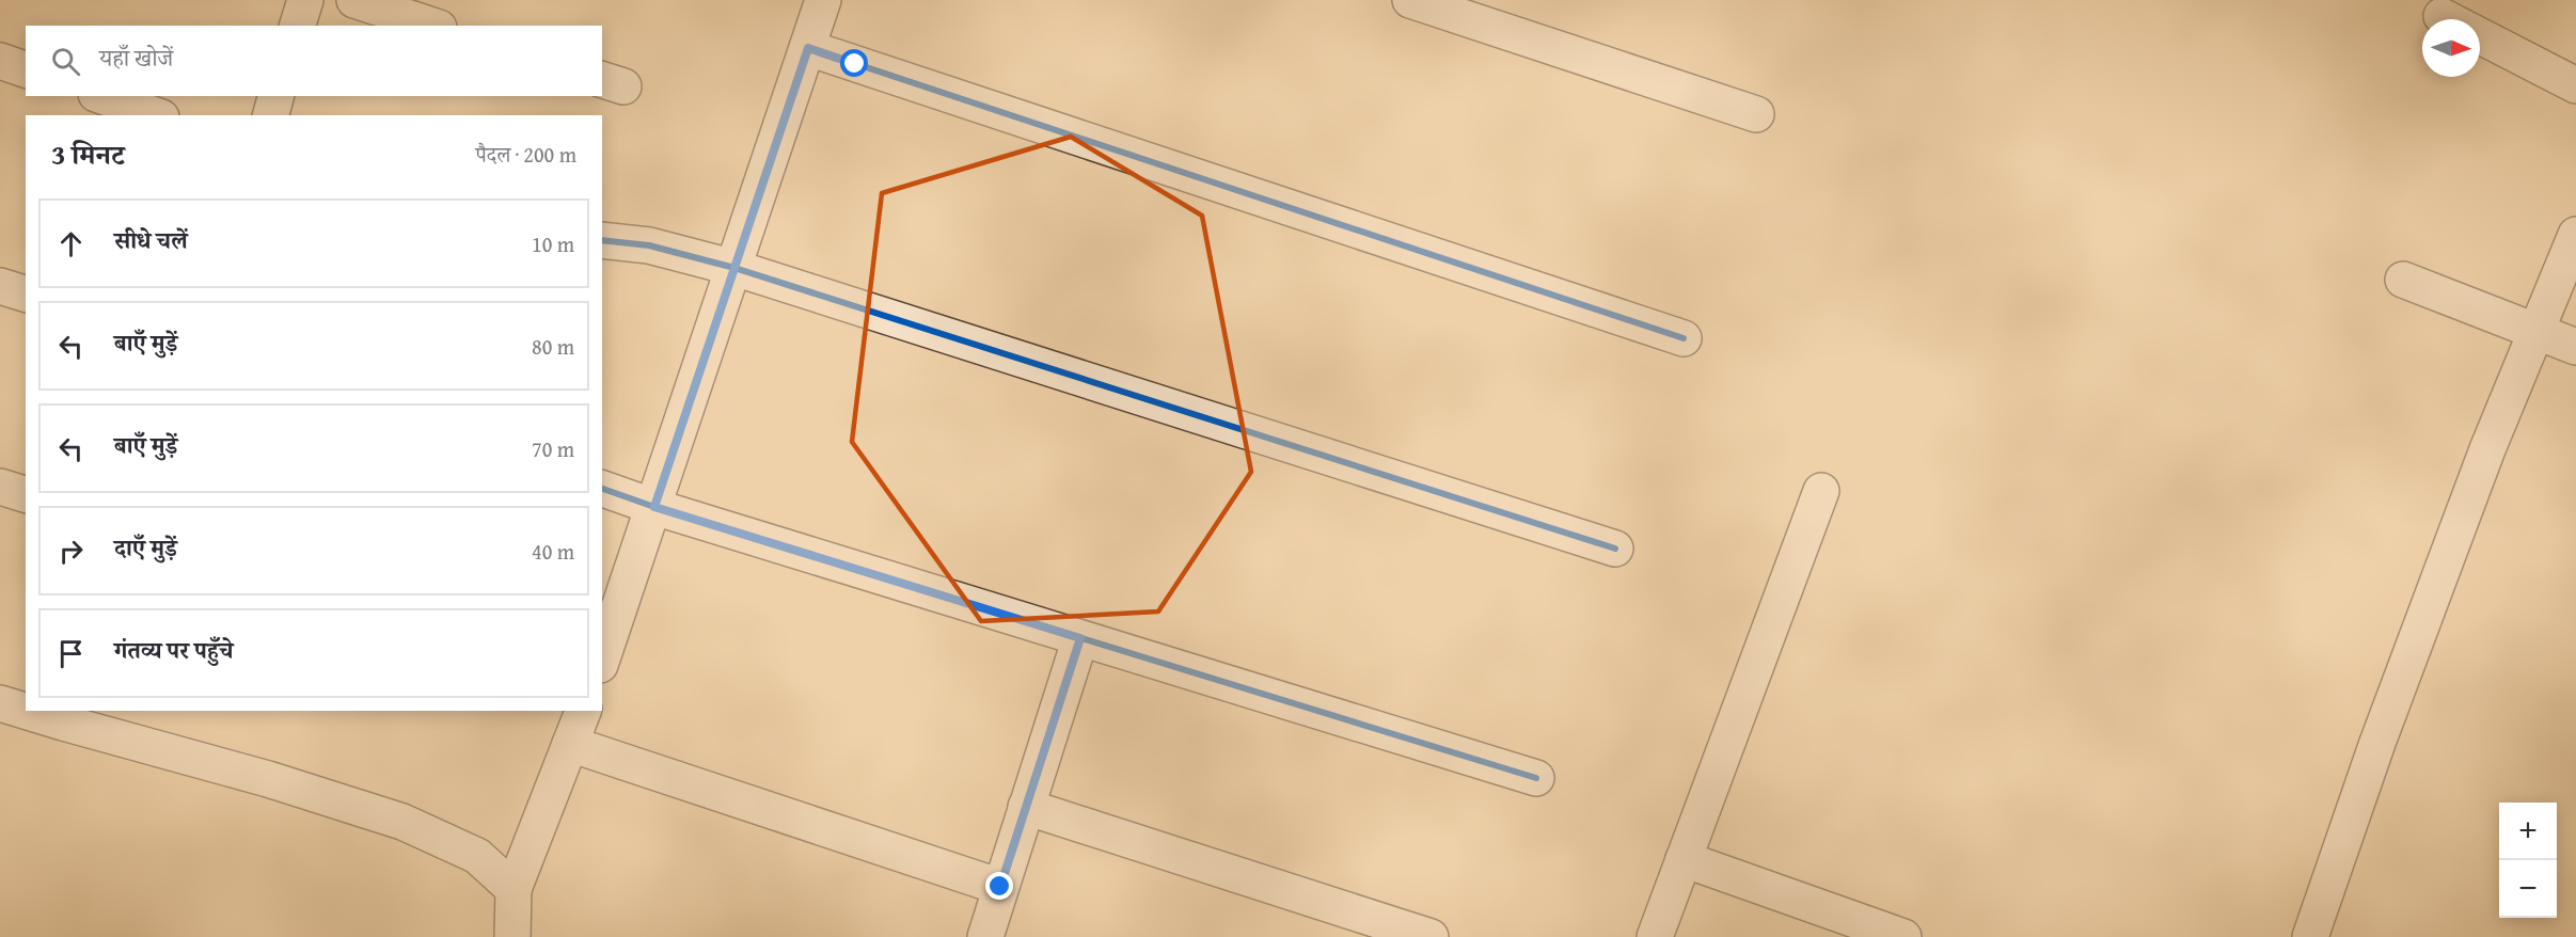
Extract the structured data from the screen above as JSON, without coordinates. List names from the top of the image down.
{
  "north": "right",
  "page": {
    "search": "यहाँ खोजें",
    "heading": ["3 मिनट", "पैदल · 200 m"],
    "list": [
      ["सीधे चलें", "10 m"],
      ["बाएँ मुड़ें", "80 m"],
      ["बाएँ मुड़ें", "70 m"],
      ["दाएँ मुड़ें", "40 m"],
      "गंतव्य पर पहुँचे"
    ],
    "map_buttons": ["+", "−"]
  }
}
